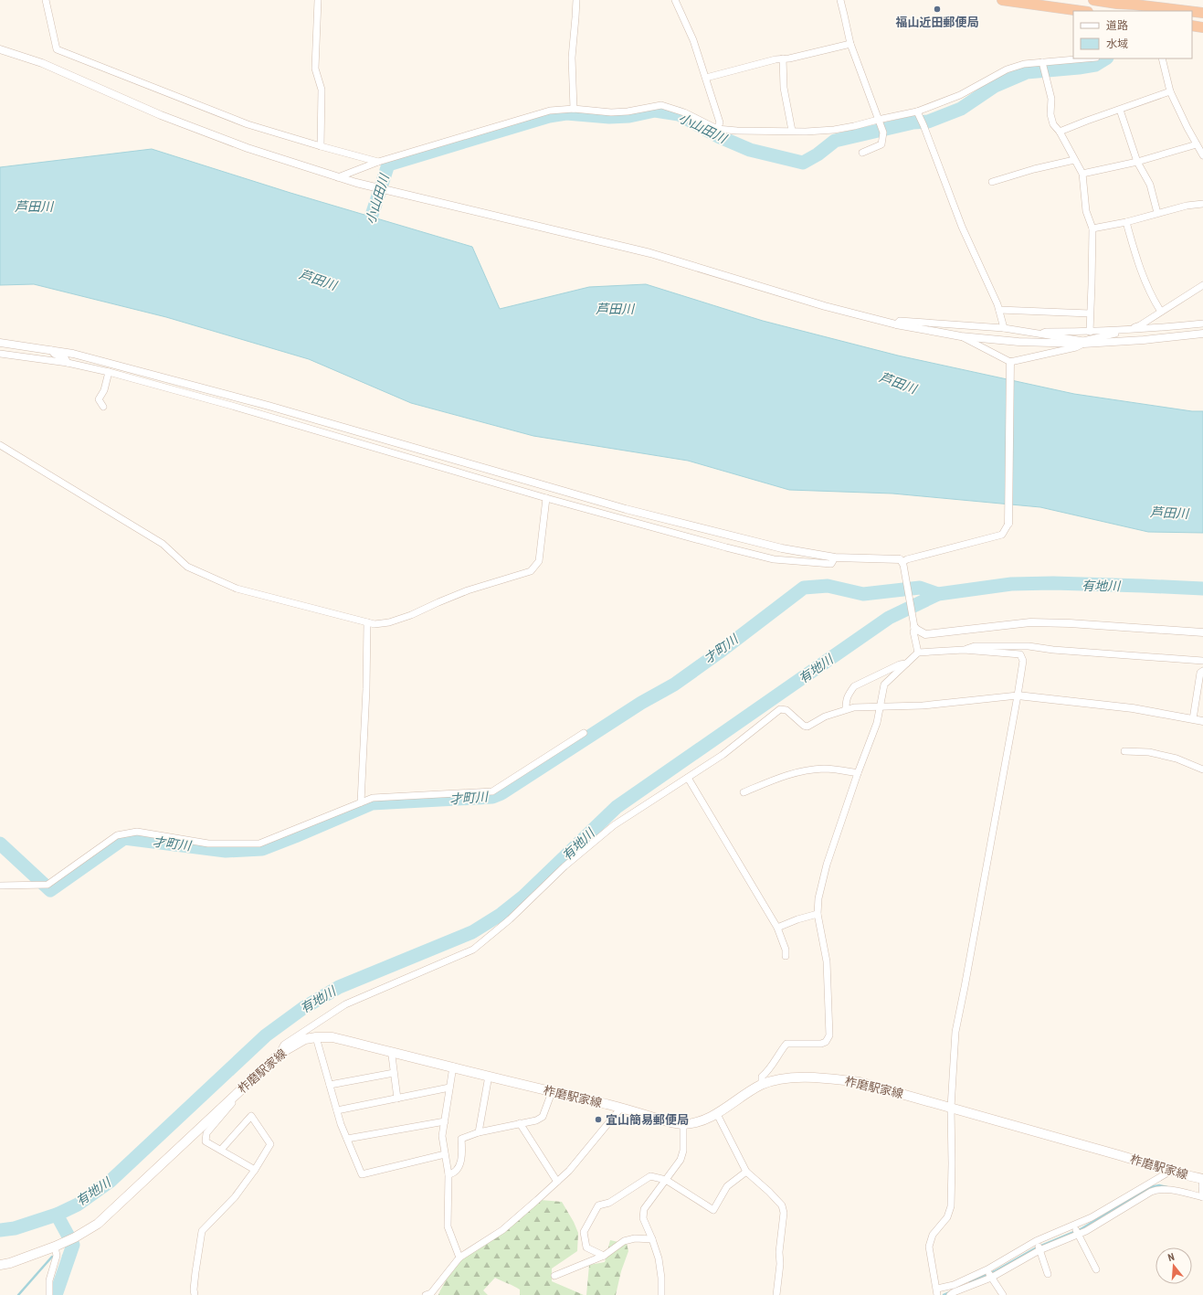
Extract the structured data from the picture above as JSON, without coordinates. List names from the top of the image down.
{
  "streets": {
    "main road": ["柞磨駅家線"]
  },
  "water": [
    "小山田川",
    "芦田川",
    "有地川",
    "才町川"
  ],
  "places": ["福山近田郵便局", "宜山簡易郵便局"],
  "legend": ["道路", "水域"],
  "north": "top"
}
